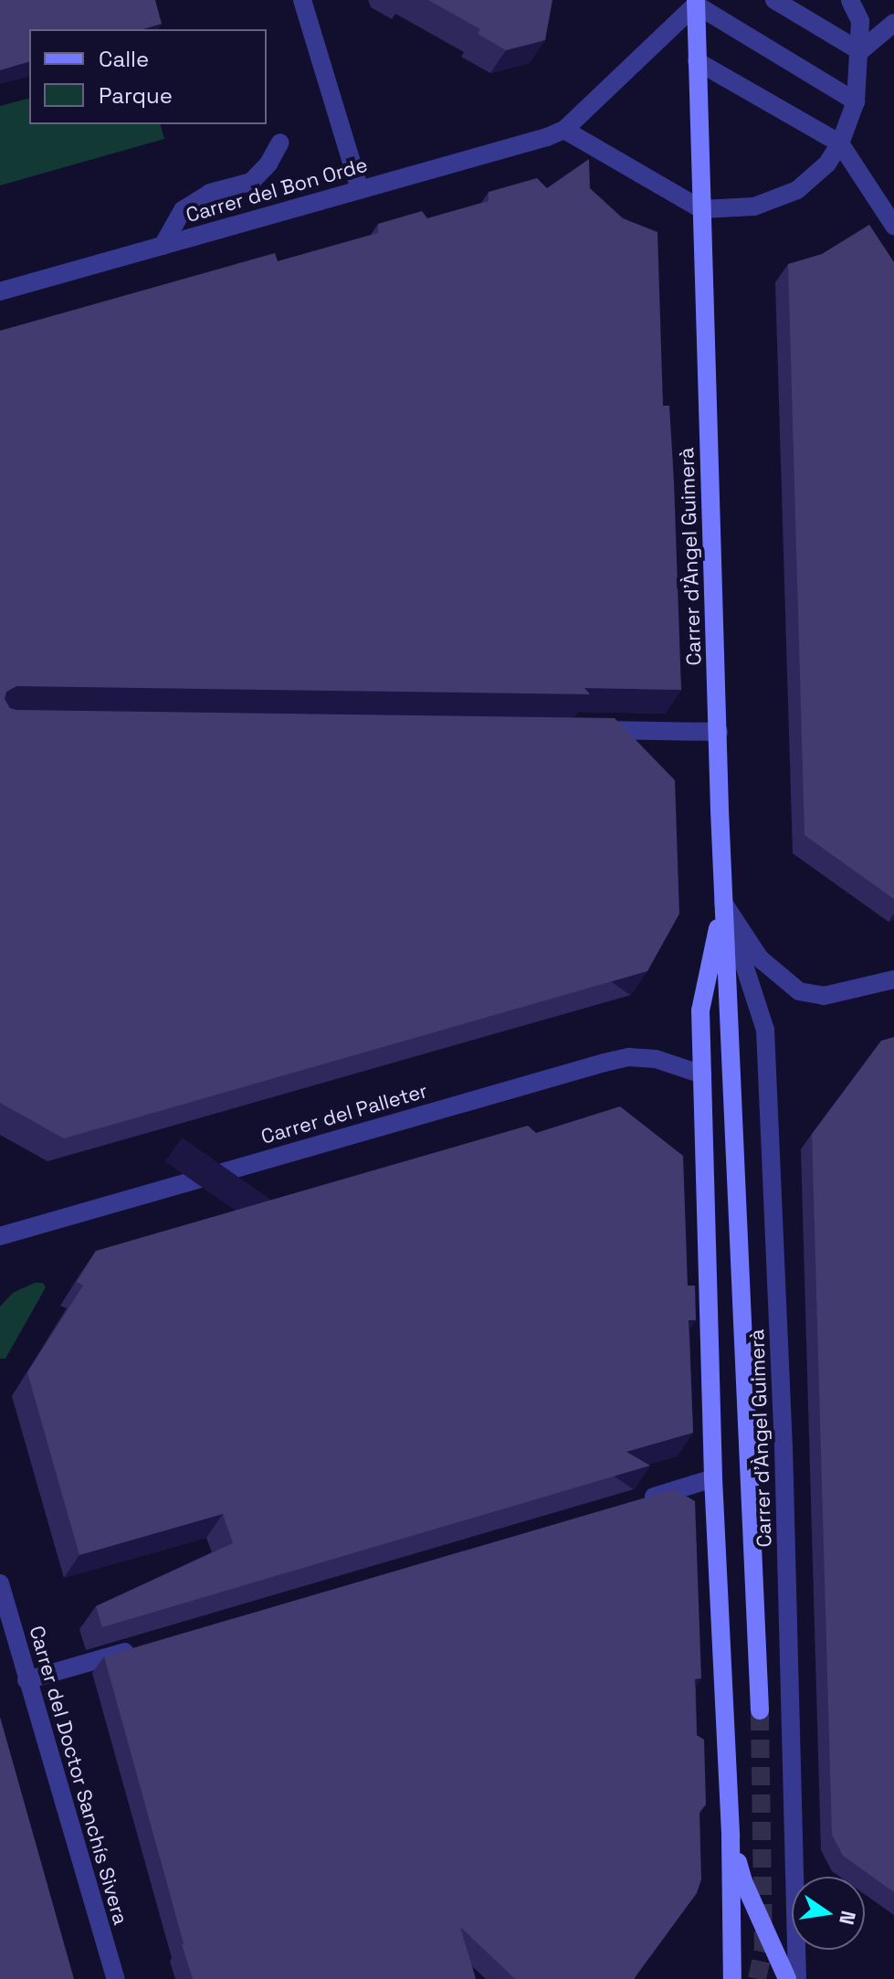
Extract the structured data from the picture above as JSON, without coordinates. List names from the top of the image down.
{
  "streets": {
    "main road": ["Carrer d'Àngel Guimerà"],
    "street": ["Carrer del Bon Orde", "Carrer del Palleter", "Carrer del Doctor Sanchís Sivera"]
  },
  "crossings": [
    ["Carrer d'Àngel Guimerà", "Carrer del Palleter"]
  ],
  "legend": ["Calle", "Parque"],
  "north": "right"
}
